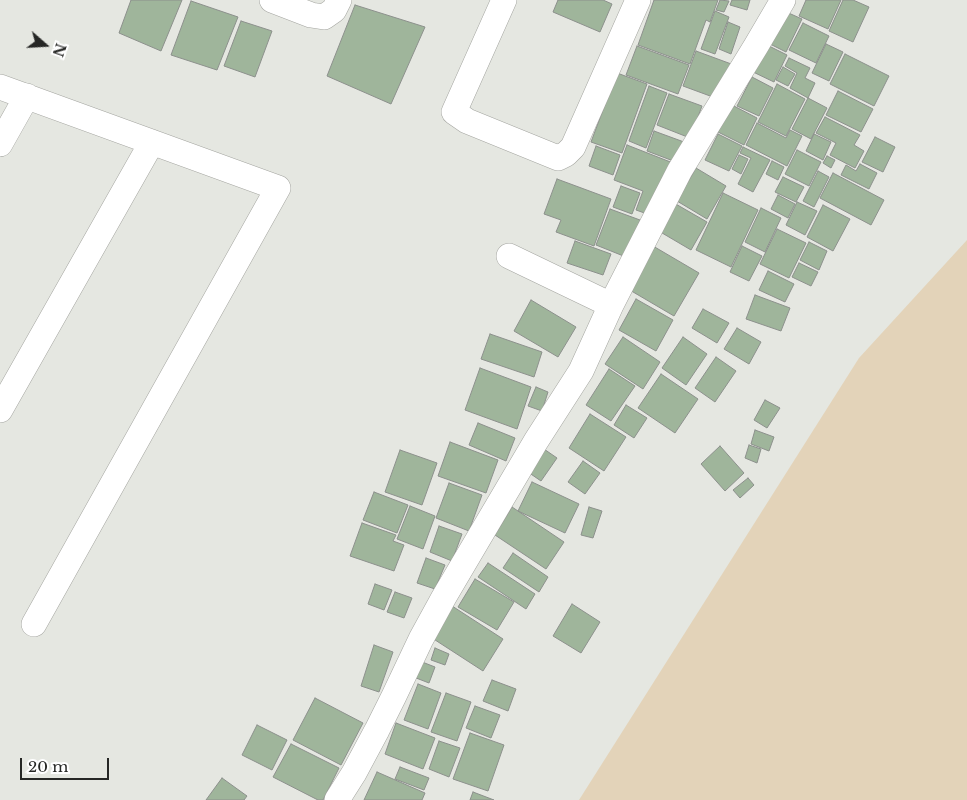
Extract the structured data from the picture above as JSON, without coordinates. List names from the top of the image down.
{
  "scale_bar": "20 m",
  "north": "right"
}
